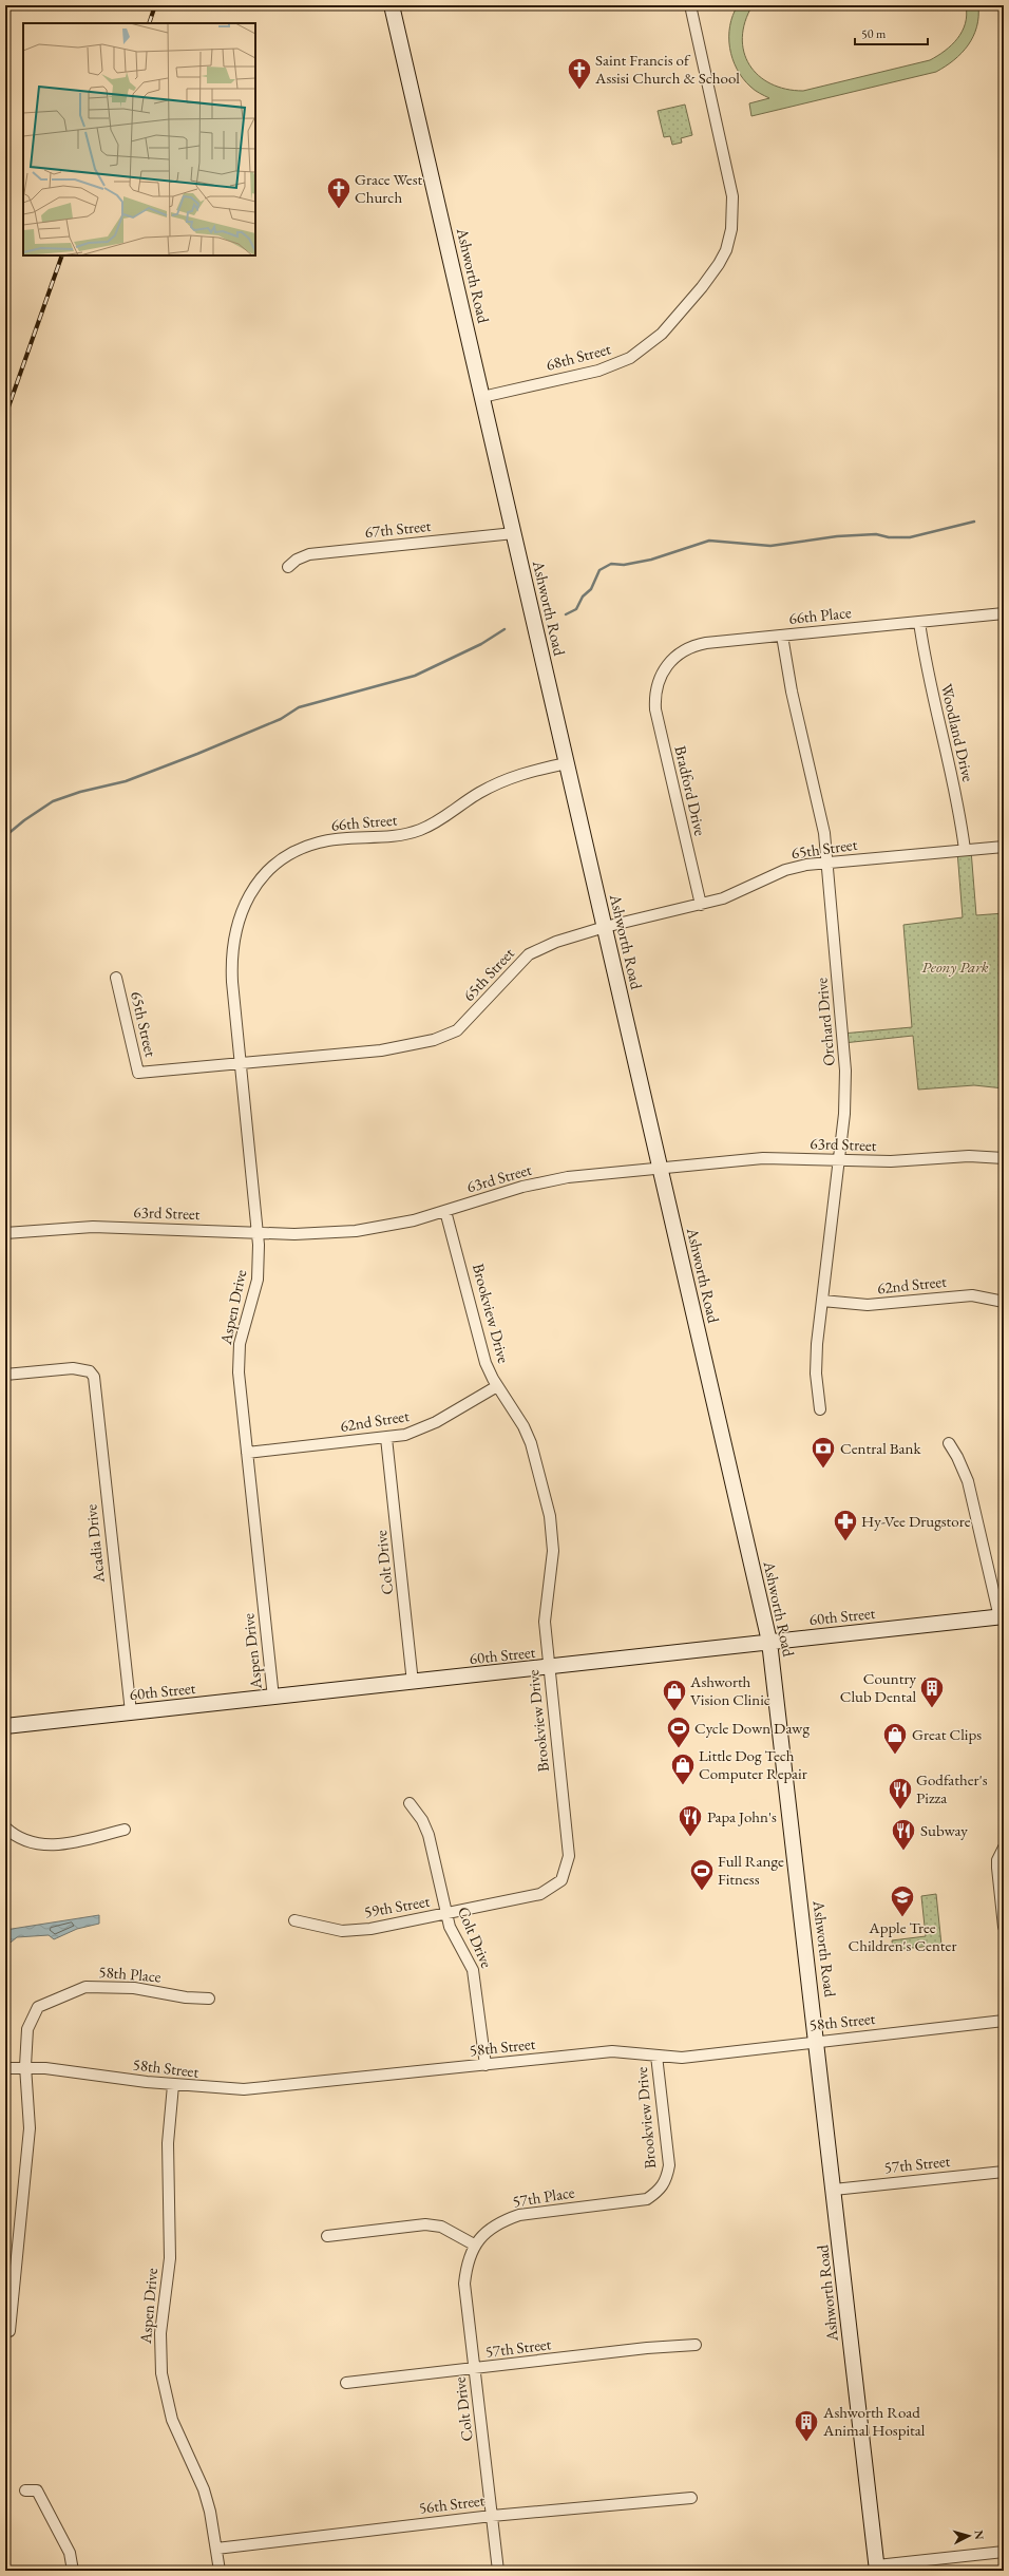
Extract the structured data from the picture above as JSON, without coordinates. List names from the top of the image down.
{
  "streets": {
    "main road": ["Ashworth Road", "60th Street"],
    "street": [
      "68th Street",
      "67th Street",
      "66th Place",
      "Woodland Drive",
      "Bradford Drive",
      "66th Street",
      "65th Street",
      "Orchard Drive",
      "63rd Street",
      "62nd Street",
      "Aspen Drive",
      "Brookview Drive",
      "Acadia Drive",
      "Colt Drive",
      "59th Street",
      "58th Place",
      "58th Street",
      "57th Street",
      "57th Place",
      "56th Street"
    ]
  },
  "crossings": [
    ["Ashworth Road", "68th Street"],
    ["Ashworth Road", "67th Street"],
    ["Ashworth Road", "66th Street"],
    ["Ashworth Road", "65th Street"],
    ["Ashworth Road", "63rd Street"],
    ["Ashworth Road", "60th Street"],
    ["Ashworth Road", "58th Street"],
    ["Ashworth Road", "57th Street"],
    ["66th Place", "Woodland Drive"],
    ["66th Place", "Bradford Drive"],
    ["66th Place", "Orchard Drive"],
    ["Woodland Drive", "65th Street"],
    ["Bradford Drive", "65th Street"],
    ["66th Street", "Aspen Drive"],
    ["65th Street", "Orchard Drive"],
    ["65th Street", "Aspen Drive"],
    ["Orchard Drive", "63rd Street"],
    ["Orchard Drive", "62nd Street"],
    ["63rd Street", "Aspen Drive"],
    ["63rd Street", "Brookview Drive"],
    ["62nd Street", "Aspen Drive"],
    ["62nd Street", "Brookview Drive"],
    ["62nd Street", "Colt Drive"],
    ["Aspen Drive", "60th Street"],
    ["Aspen Drive", "58th Street"],
    ["Aspen Drive", "56th Street"],
    ["Brookview Drive", "60th Street"],
    ["Brookview Drive", "59th Street"],
    ["Brookview Drive", "58th Street"],
    ["Brookview Drive", "57th Place"],
    ["Acadia Drive", "60th Street"],
    ["Colt Drive", "60th Street"],
    ["Colt Drive", "59th Street"],
    ["Colt Drive", "58th Street"],
    ["Colt Drive", "57th Street"],
    ["Colt Drive", "57th Place"],
    ["Colt Drive", "56th Street"],
    ["58th Place", "58th Street"]
  ],
  "parks": ["Peony Park"],
  "places": {
    "church": ["Saint Francis of Assisi Church & School", "Grace West Church"],
    "bank": ["Central Bank"],
    "pharmacy": ["Hy-Vee Drugstore"],
    "building": ["Country Club Dental", "Ashworth Road Animal Hospital"],
    "shop": ["Ashworth Vision Clinic", "Great Clips", "Little Dog Tech Computer Repair"],
    "sports": ["Cycle Down Dawg", "Full Range Fitness"],
    "restaurant": ["Godfather's Pizza", "Papa John's", "Subway"],
    "school or university": ["Apple Tree Children's Center"]
  },
  "scale_bar": "50 m",
  "north": "right"
}
